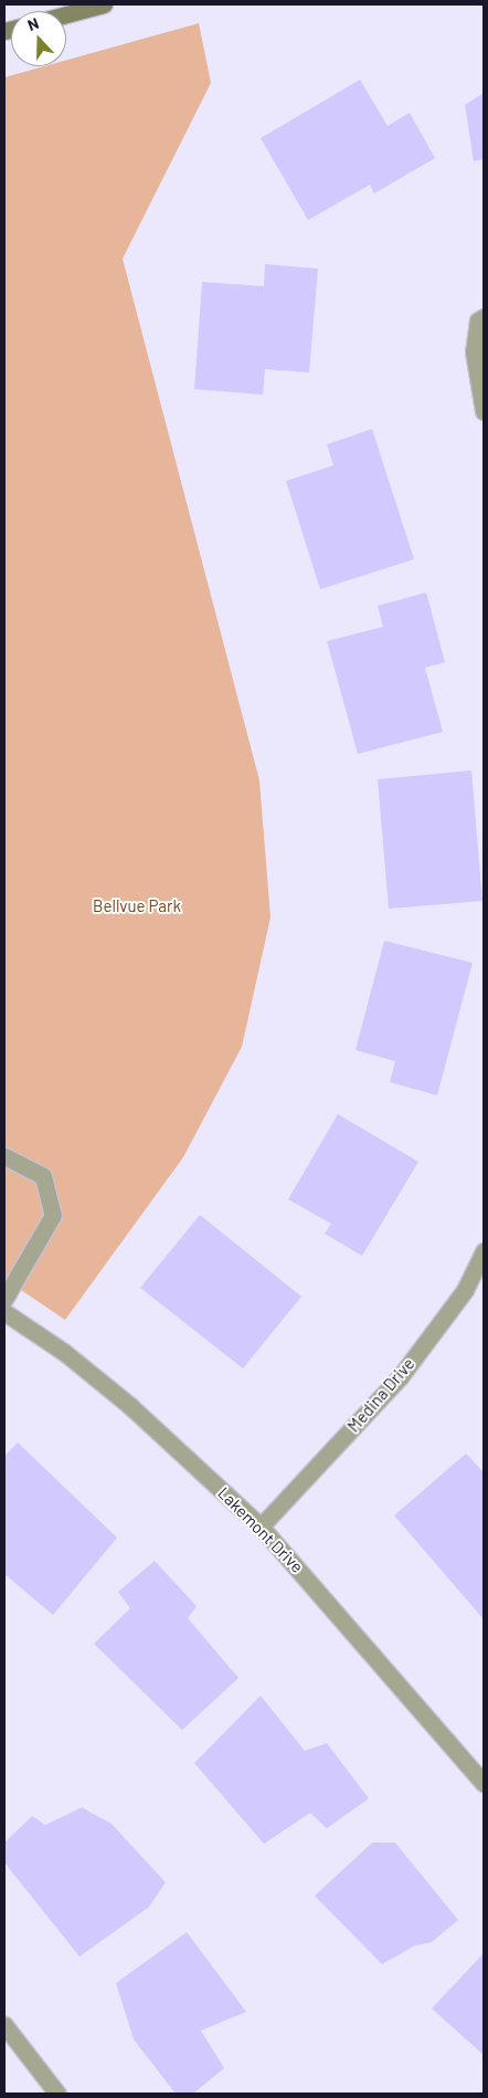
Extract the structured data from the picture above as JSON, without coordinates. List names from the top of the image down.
{
  "streets": {
    "street": ["Medina Drive", "Lakemont Drive"]
  },
  "crossings": [
    ["Medina Drive", "Lakemont Drive"]
  ],
  "parks": ["Bellvue Park"],
  "north": "top"
}
